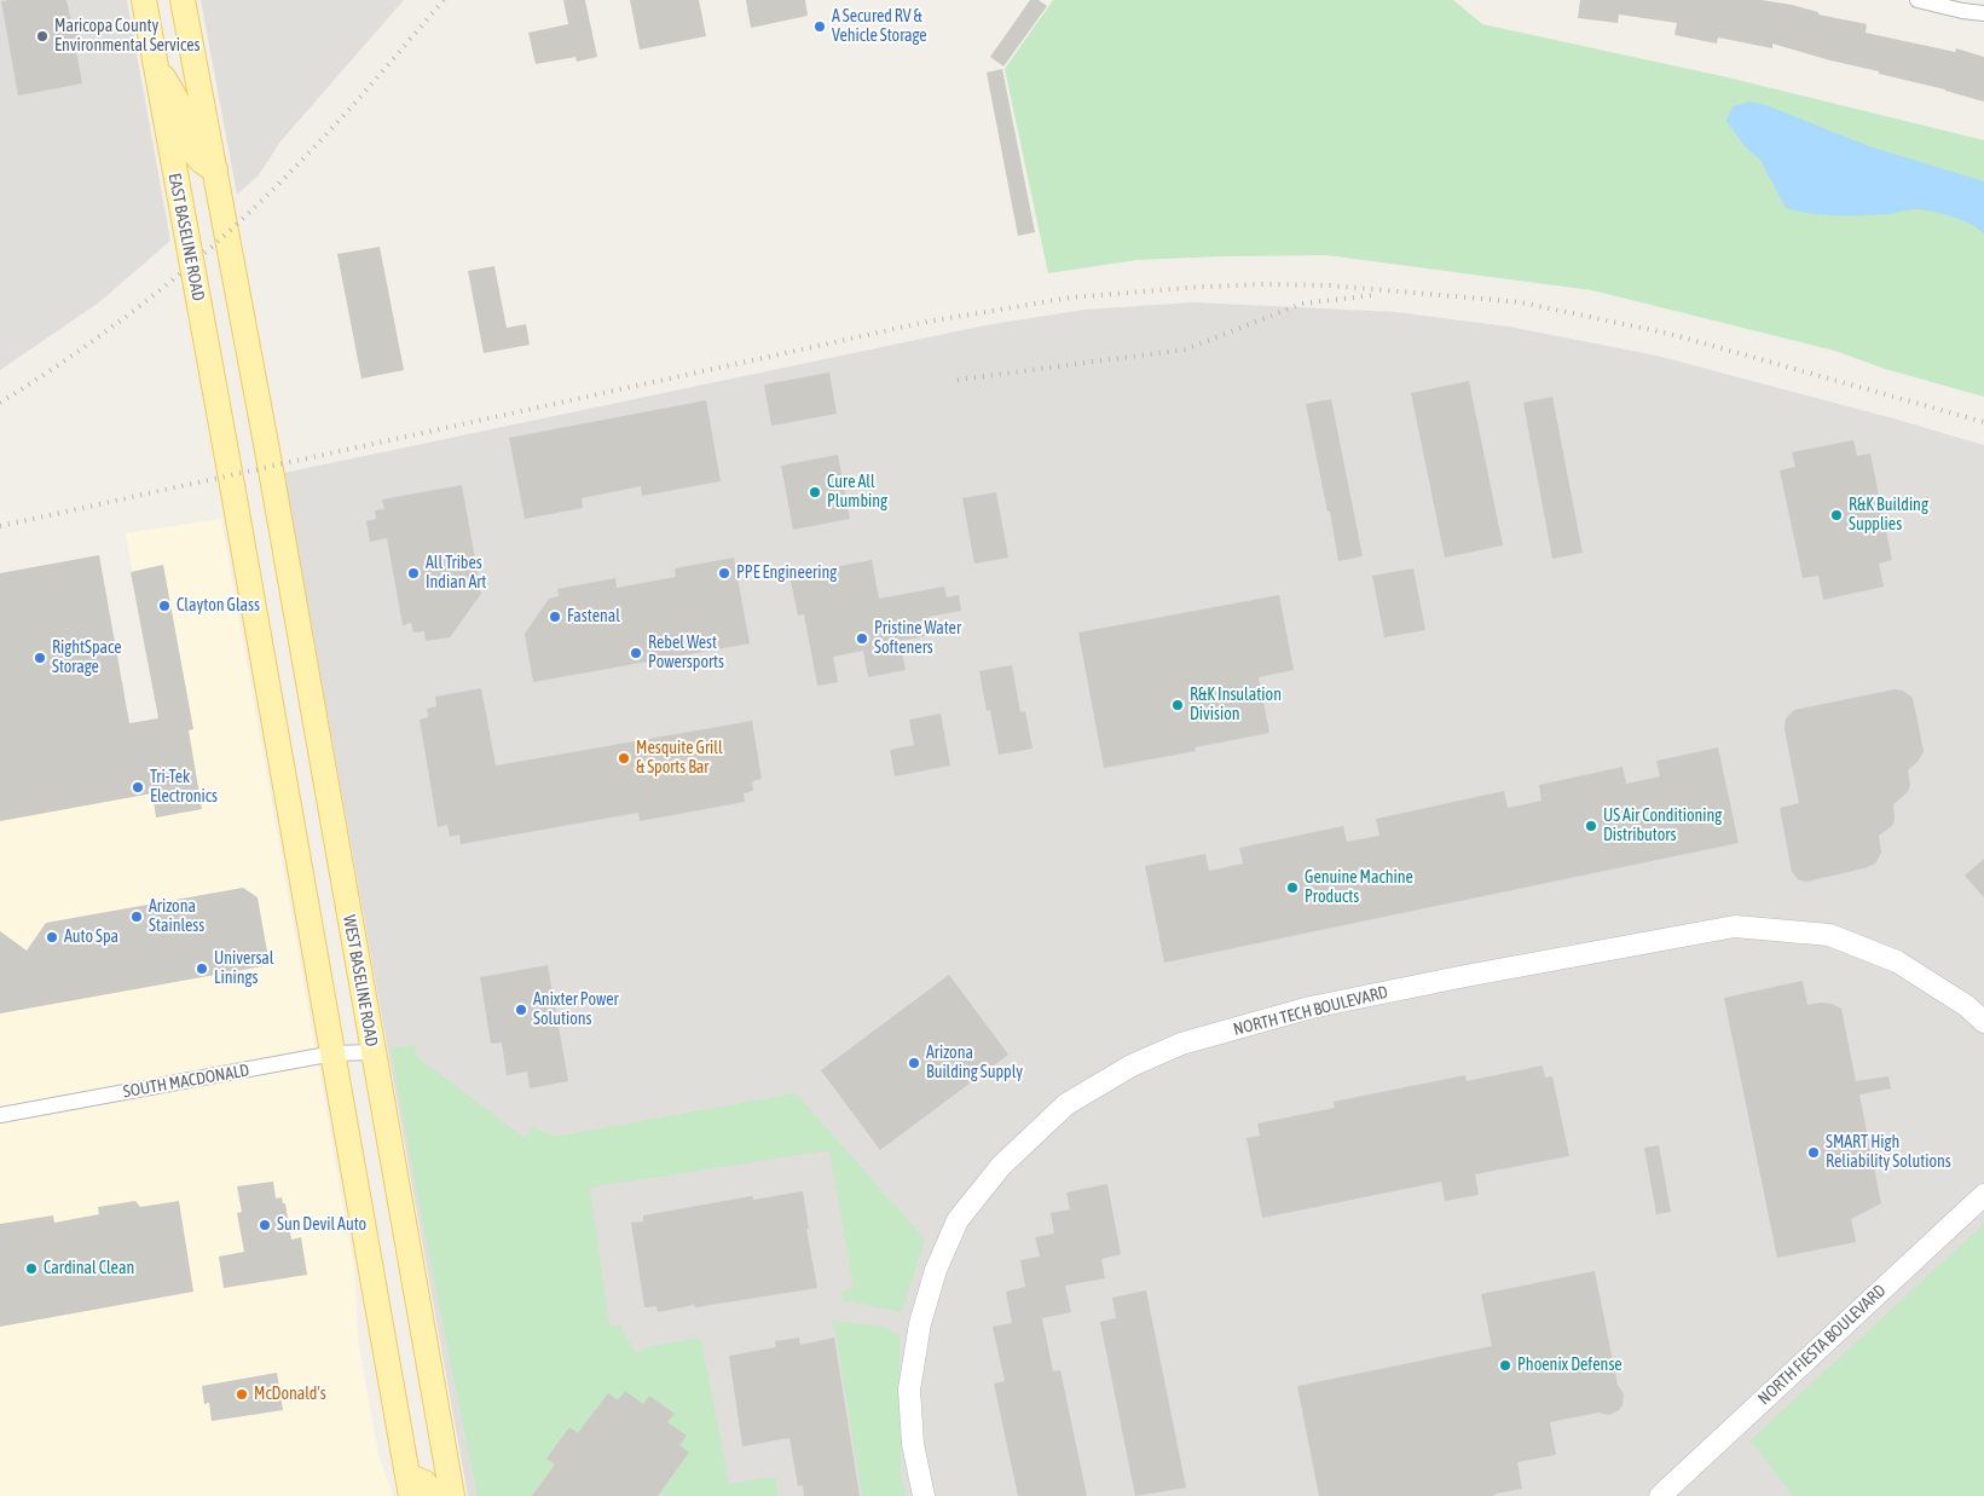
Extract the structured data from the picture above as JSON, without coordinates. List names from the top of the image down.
{
  "streets": {
    "main road": ["EAST BASELINE ROAD", "WEST BASELINE ROAD"],
    "street": ["NORTH TECH BOULEVARD", "SOUTH MACDONALD", "NORTH FIESTA BOULEVARD"]
  },
  "crossings": [
    ["WEST BASELINE ROAD", "SOUTH MACDONALD"]
  ],
  "places": [
    "A Secured RV & Vehicle Storage",
    "Maricopa County Environmental Services",
    "Cure All Plumbing",
    "R&K Building Supplies",
    "All Tribes Indian Art",
    "PPE Engineering",
    "Clayton Glass",
    "Fastenal",
    "Pristine Water Softeners",
    "Rebel West Powersports",
    "RightSpace Storage",
    "R&K Insulation Division",
    "Mesquite Grill & Sports Bar",
    "Tri-Tek Electronics",
    "US Air Conditioning Distributors",
    "Genuine Machine Products",
    "Arizona Stainless",
    "Auto Spa",
    "Universal Linings",
    "Anixter Power Solutions",
    "Arizona Building Supply",
    "SMART High Reliability Solutions",
    "Sun Devil Auto",
    "Cardinal Clean",
    "Phoenix Defense",
    "McDonald's"
  ]
}
